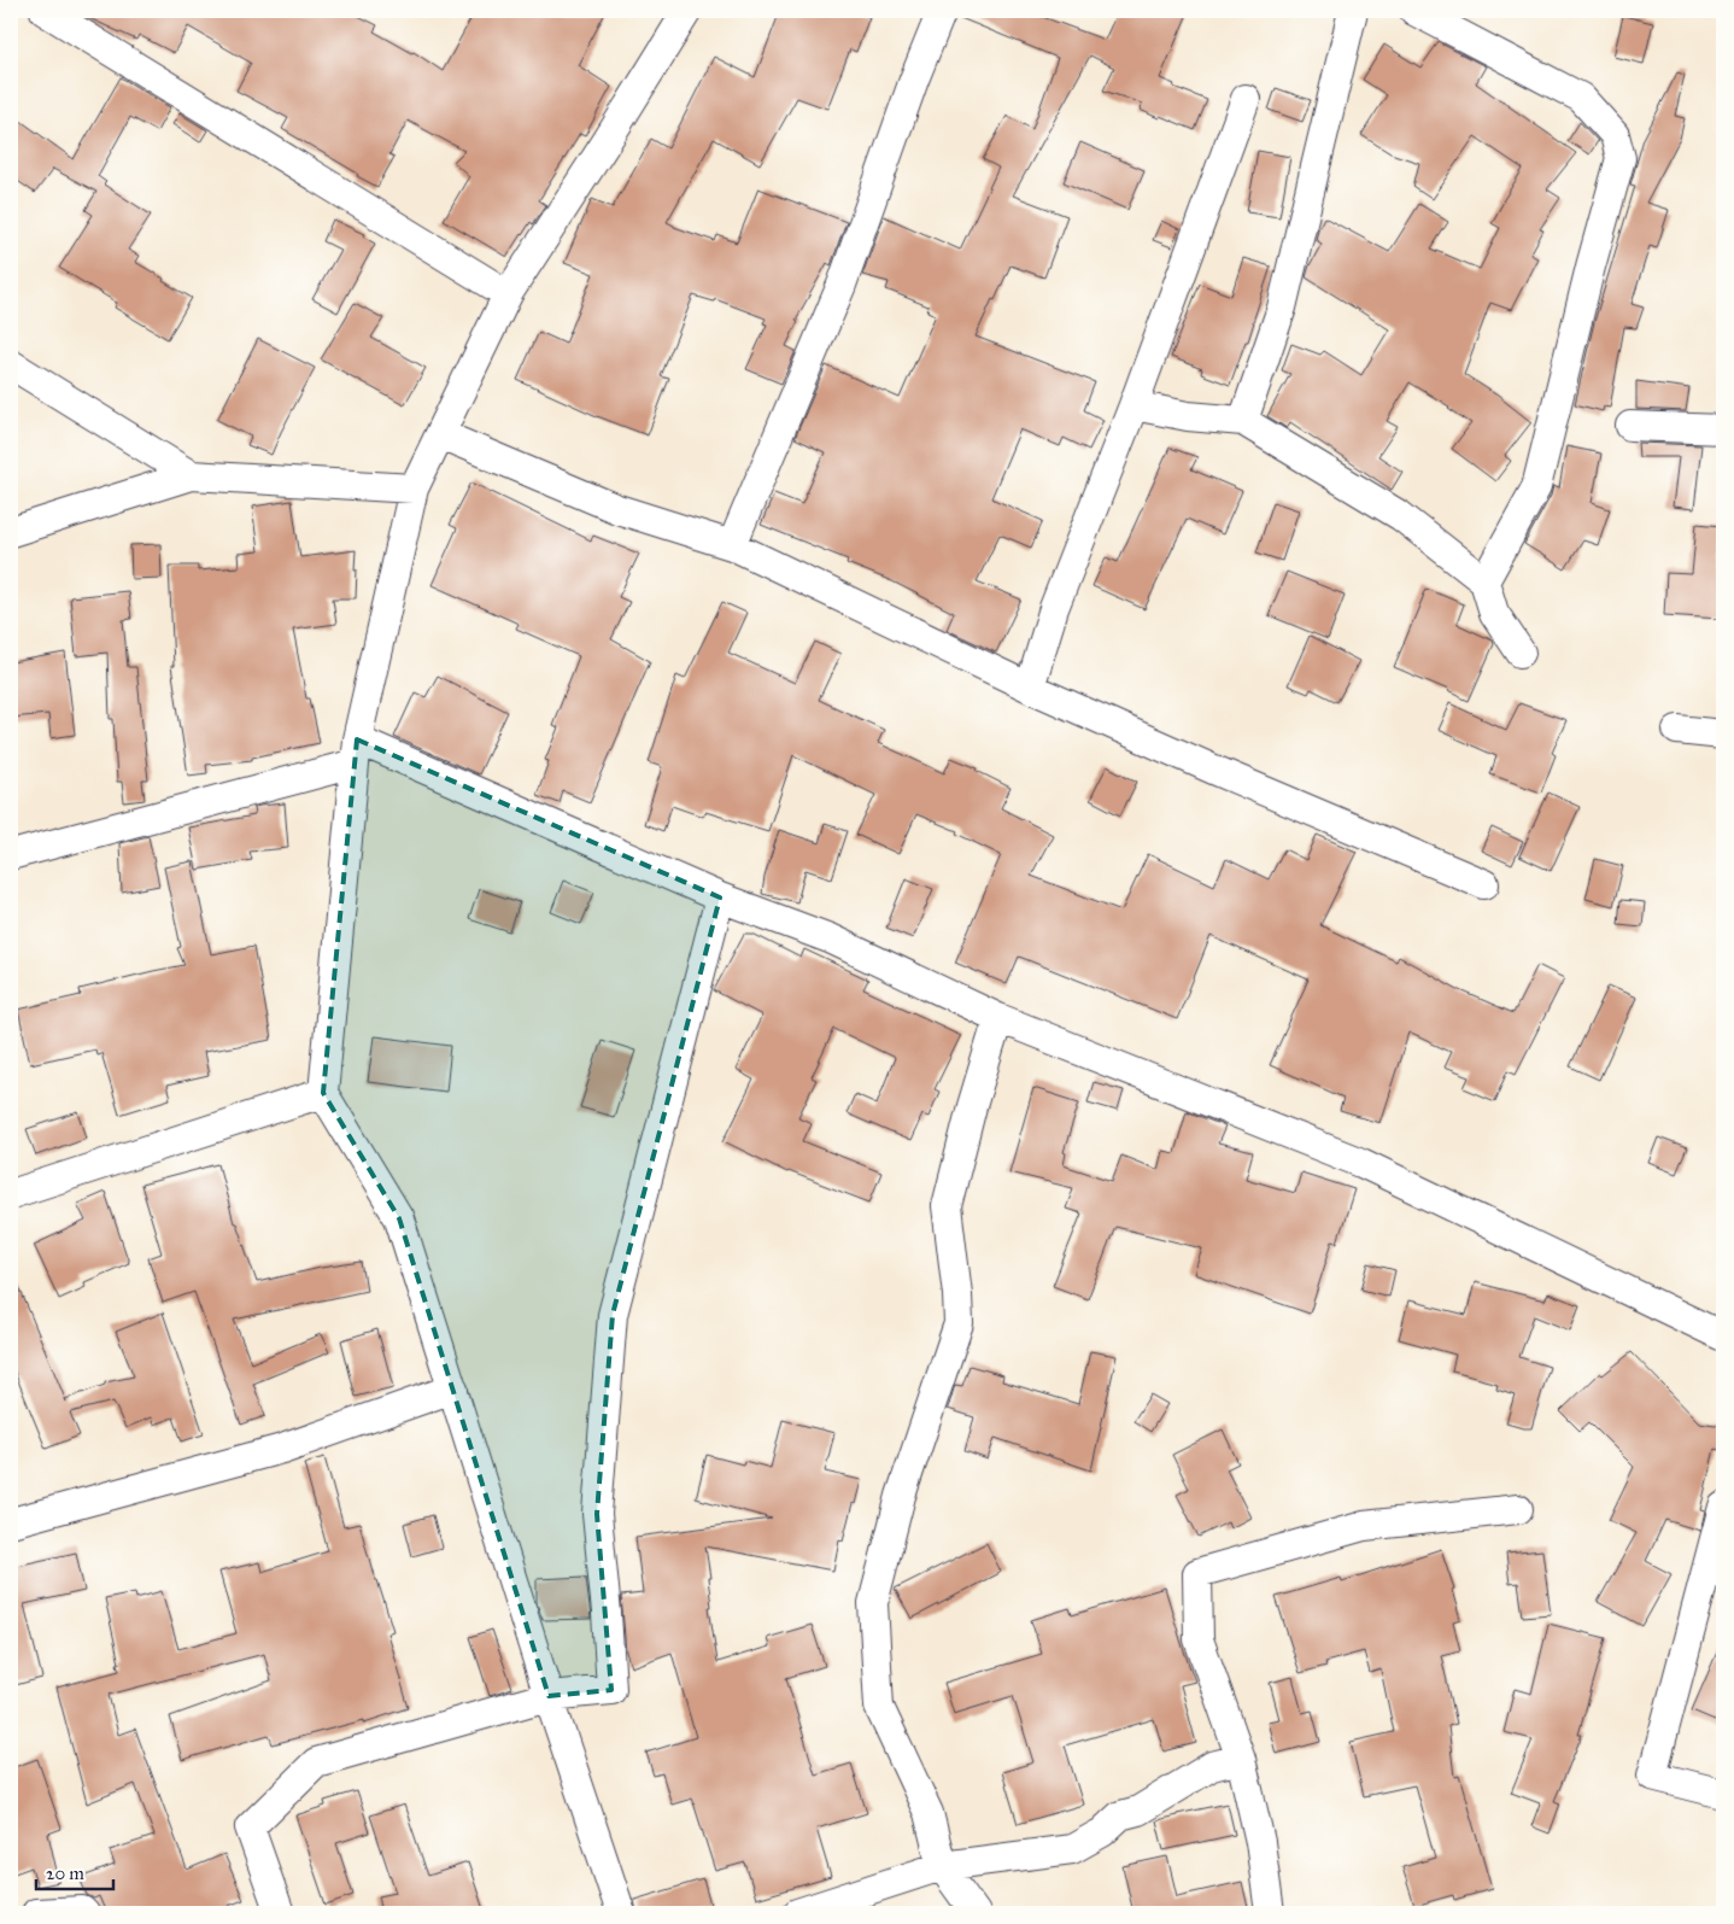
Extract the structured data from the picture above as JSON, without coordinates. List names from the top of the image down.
{
  "scale_bar": "20 m"
}
